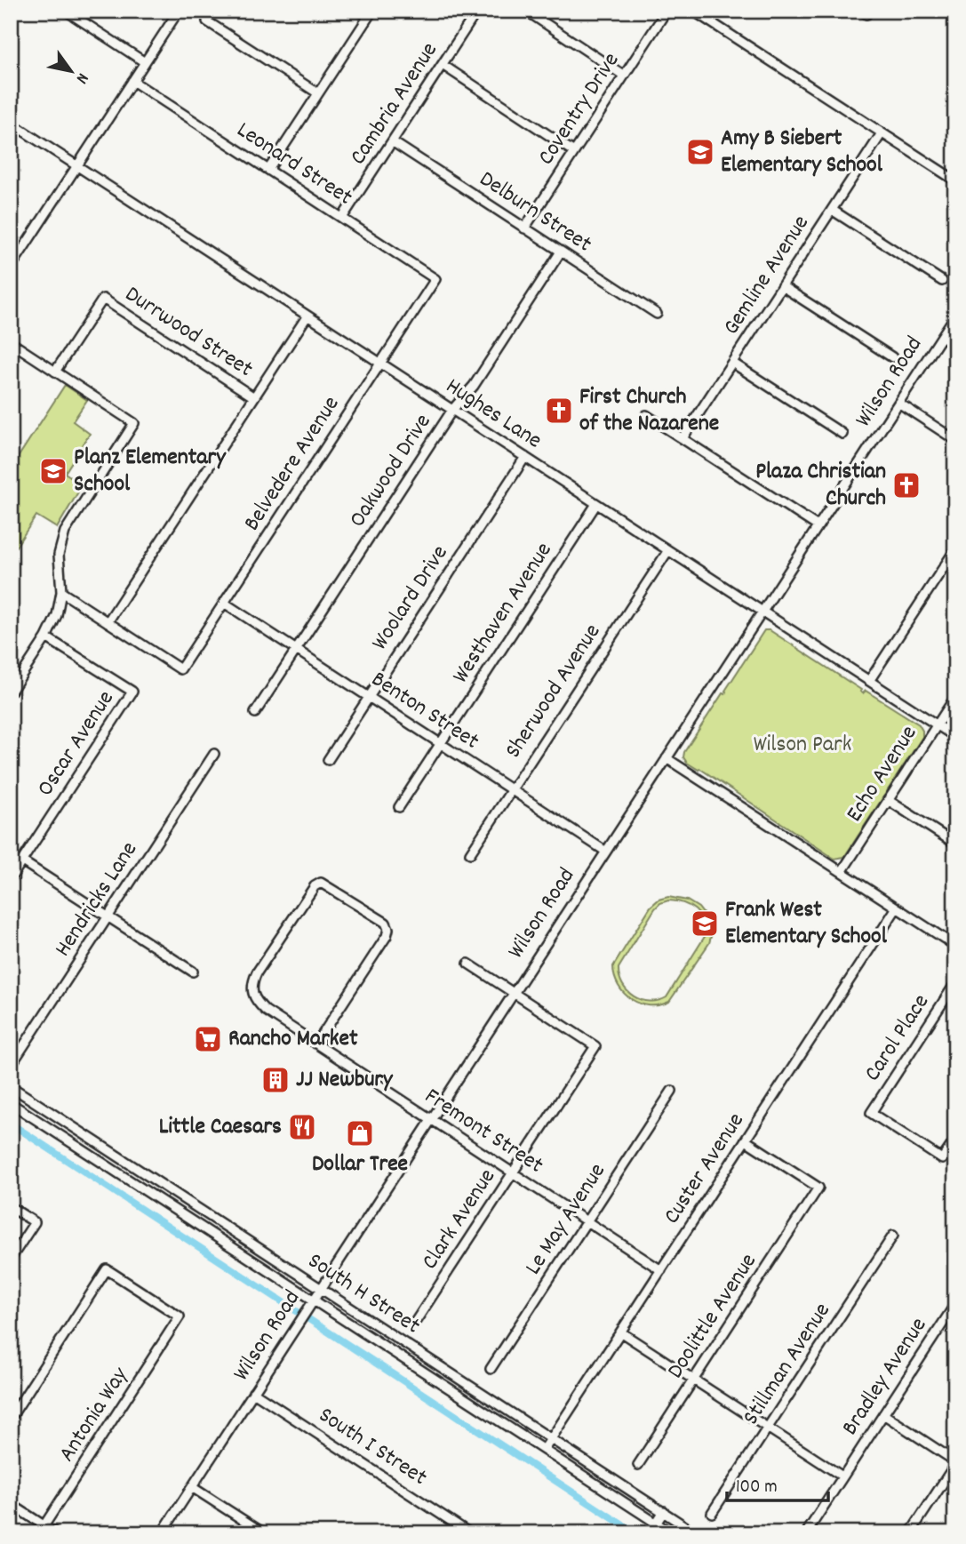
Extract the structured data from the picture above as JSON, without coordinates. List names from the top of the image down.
{
  "streets": {
    "street": [
      "Cambria Avenue",
      "Coventry Drive",
      "Leonard Street",
      "Delburn Street",
      "Gemline Avenue",
      "Durrwood Street",
      "Wilson Road",
      "Hughes Lane",
      "Belvedere Avenue",
      "Oakwood Drive",
      "Woolard Drive",
      "Westhaven Avenue",
      "Sherwood Avenue",
      "Benton Street",
      "Oscar Avenue",
      "Echo Avenue",
      "Hendricks Lane",
      "Carol Place",
      "Fremont Street",
      "Custer Avenue",
      "Clark Avenue",
      "Le May Avenue",
      "South H Street",
      "Doolittle Avenue",
      "Stillman Avenue",
      "Bradley Avenue",
      "Antonia Way",
      "South I Street"
    ]
  },
  "crossings": [
    ["Cambria Avenue", "Leonard Street"],
    ["Cambria Avenue", "Delburn Street"],
    ["Coventry Drive", "Delburn Street"],
    ["Leonard Street", "Belvedere Avenue"],
    ["Delburn Street", "Oakwood Drive"],
    ["Wilson Road", "Hughes Lane"],
    ["Wilson Road", "Benton Street"],
    ["Wilson Road", "Fremont Street"],
    ["Wilson Road", "Clark Avenue"],
    ["Wilson Road", "South H Street"],
    ["Wilson Road", "South I Street"],
    ["Hughes Lane", "Belvedere Avenue"],
    ["Hughes Lane", "Oakwood Drive"],
    ["Hughes Lane", "Woolard Drive"],
    ["Hughes Lane", "Westhaven Avenue"],
    ["Hughes Lane", "Sherwood Avenue"],
    ["Hughes Lane", "Echo Avenue"],
    ["Belvedere Avenue", "Benton Street"],
    ["Oakwood Drive", "Benton Street"],
    ["Woolard Drive", "Benton Street"],
    ["Westhaven Avenue", "Benton Street"],
    ["Sherwood Avenue", "Benton Street"],
    ["Fremont Street", "Custer Avenue"],
    ["Fremont Street", "Clark Avenue"],
    ["Fremont Street", "Le May Avenue"],
    ["Custer Avenue", "South H Street"],
    ["Custer Avenue", "Doolittle Avenue"]
  ],
  "parks": ["Wilson Park"],
  "places": {
    "school or university": ["Amy B Siebert Elementary School", "Planz Elementary School", "Frank West Elementary School"],
    "church": ["First Church of the Nazarene", "Plaza Christian Church"],
    "supermarket": ["Rancho Market"],
    "building": ["JJ Newbury"],
    "restaurant": ["Little Caesars"],
    "shop": ["Dollar Tree"]
  },
  "scale_bar": "100 m",
  "north": "bottom right"
}
